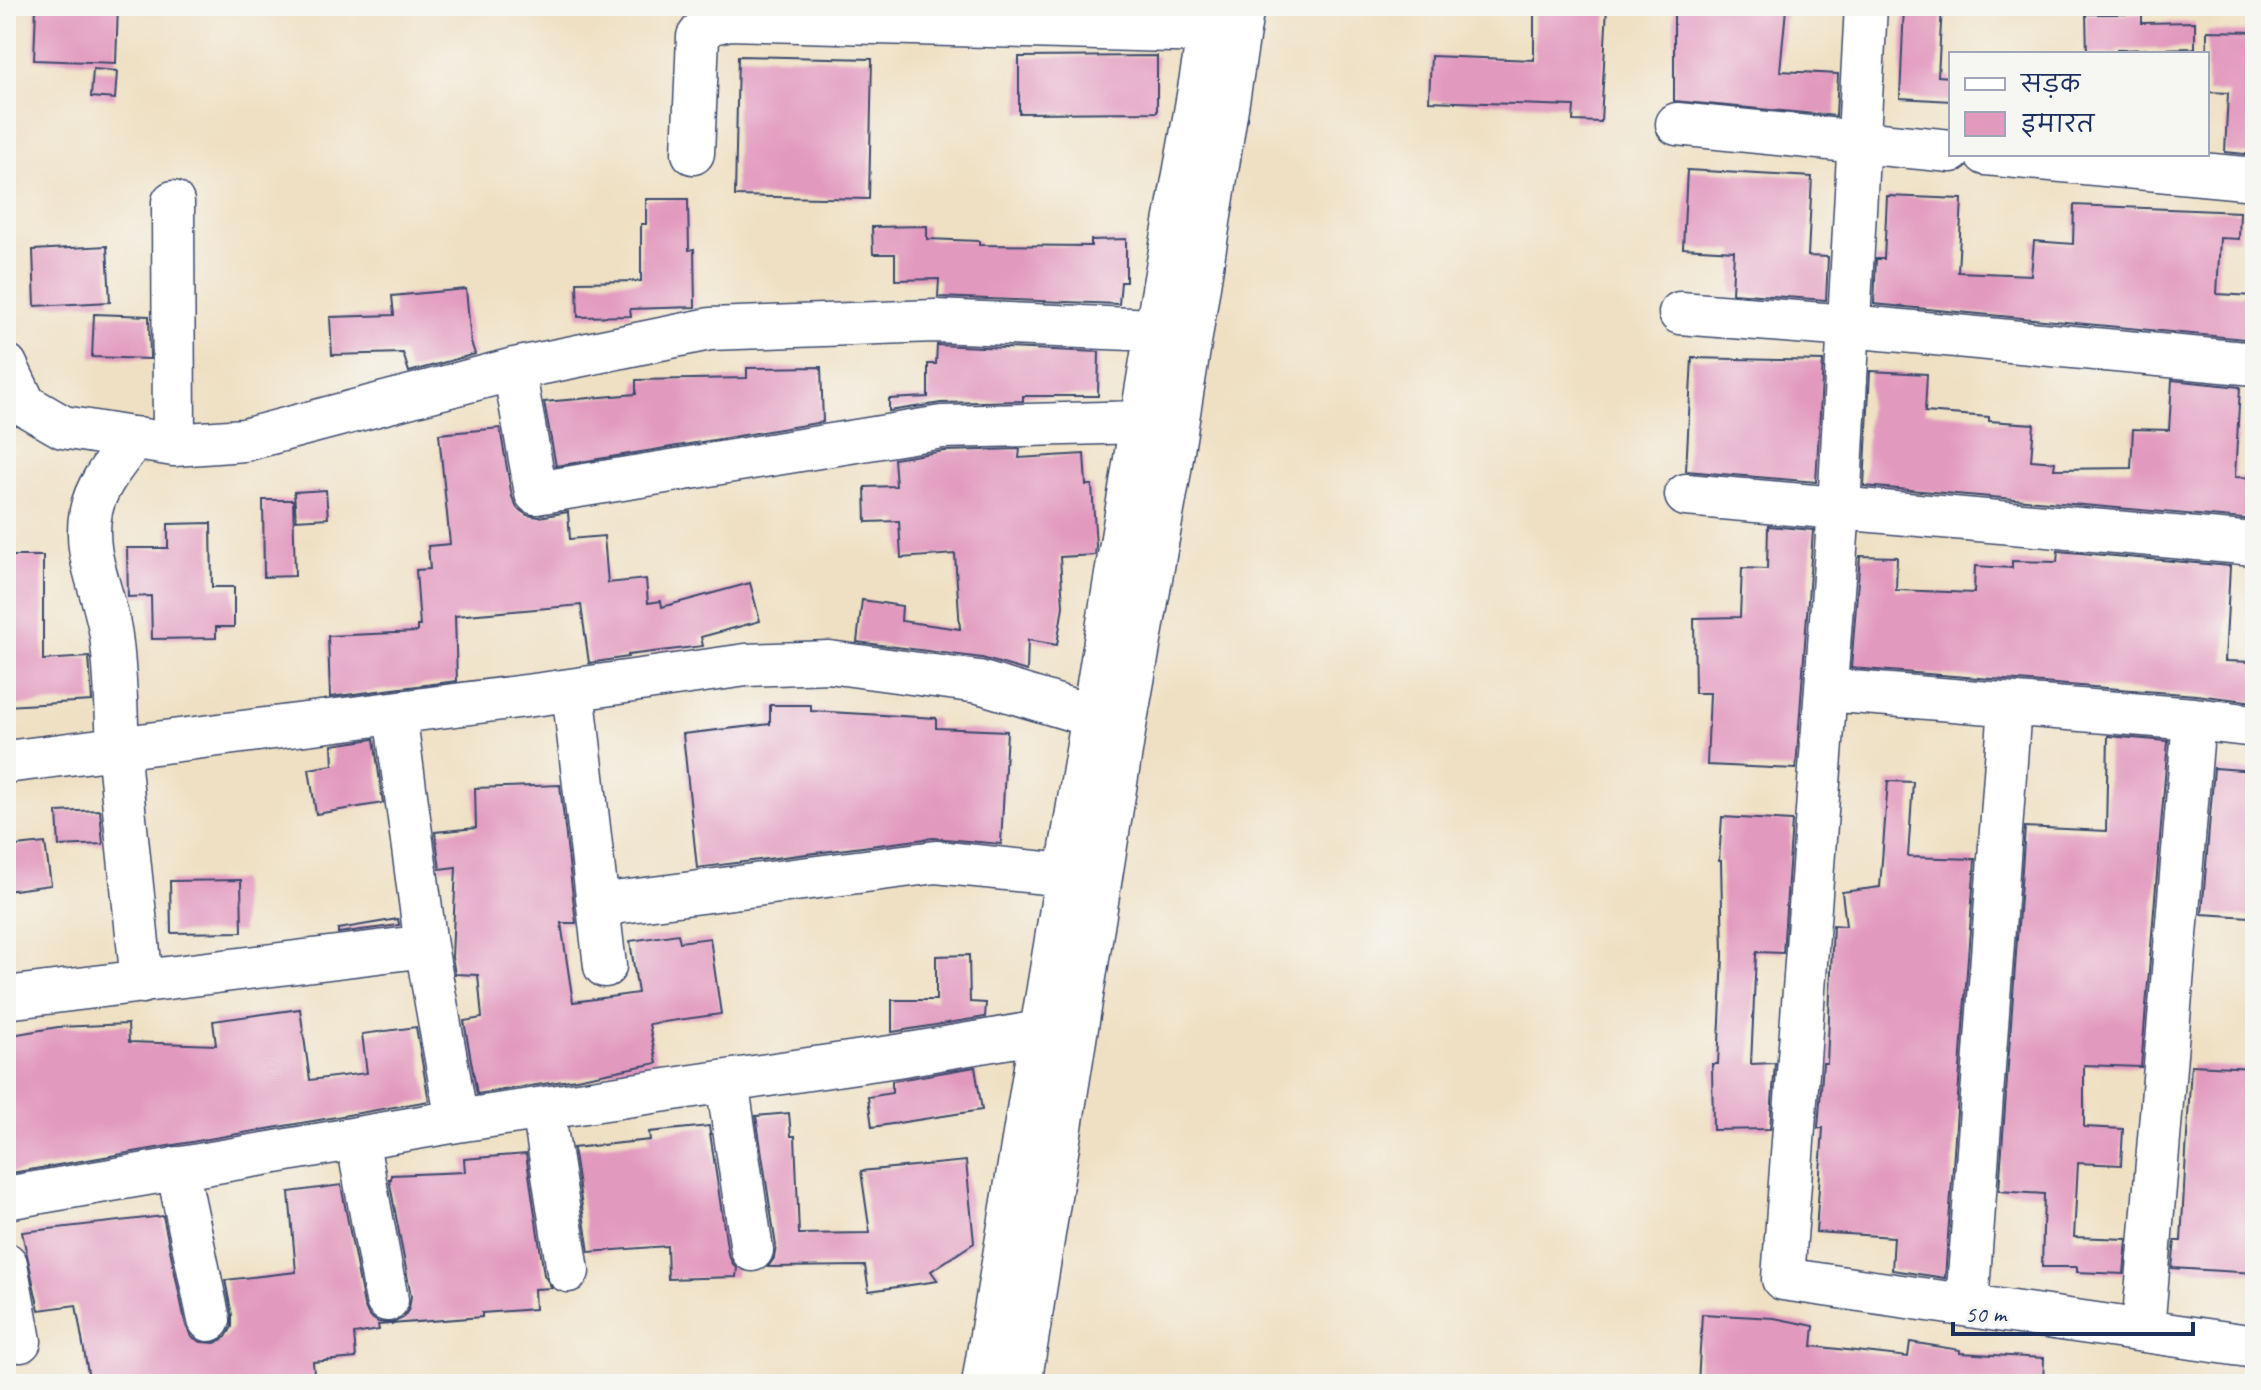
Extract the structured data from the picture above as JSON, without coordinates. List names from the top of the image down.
{
  "legend": ["सड़क", "इमारत"],
  "scale_bar": "50 m"
}
